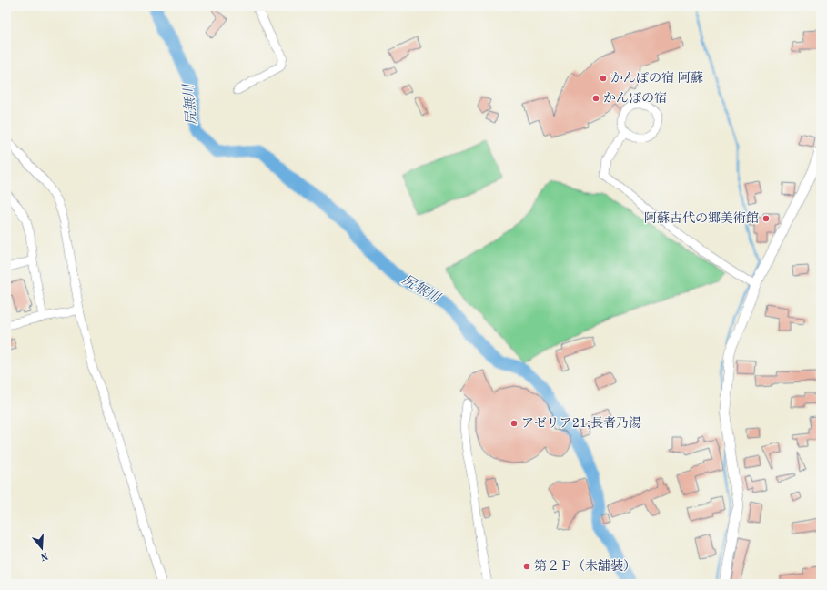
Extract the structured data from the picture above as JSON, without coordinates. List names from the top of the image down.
{
  "water": ["尻無川"],
  "places": [
    "かんぽの宿 阿蘇",
    "かんぽの宿",
    "阿蘇古代の郷美術館",
    "アゼリア21;長者乃湯",
    "第２Ｐ（未舗装）"
  ],
  "north": "bottom"
}
